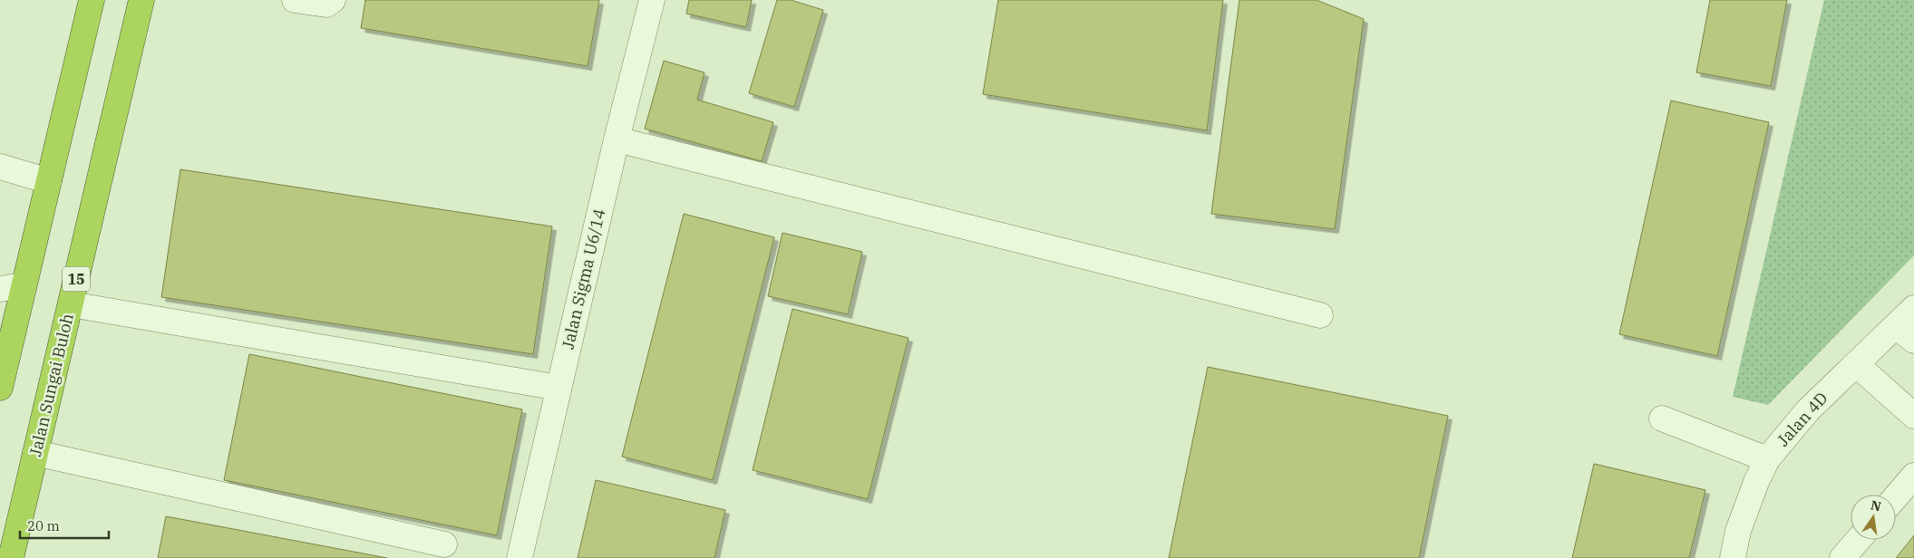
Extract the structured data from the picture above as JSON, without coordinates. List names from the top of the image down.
{
  "streets": {
    "highway": ["15", "Jalan Sungai Buloh"],
    "street": ["Jalan Sigma U6/14", "Jalan 4D"]
  },
  "scale_bar": "20 m",
  "north": "top"
}
